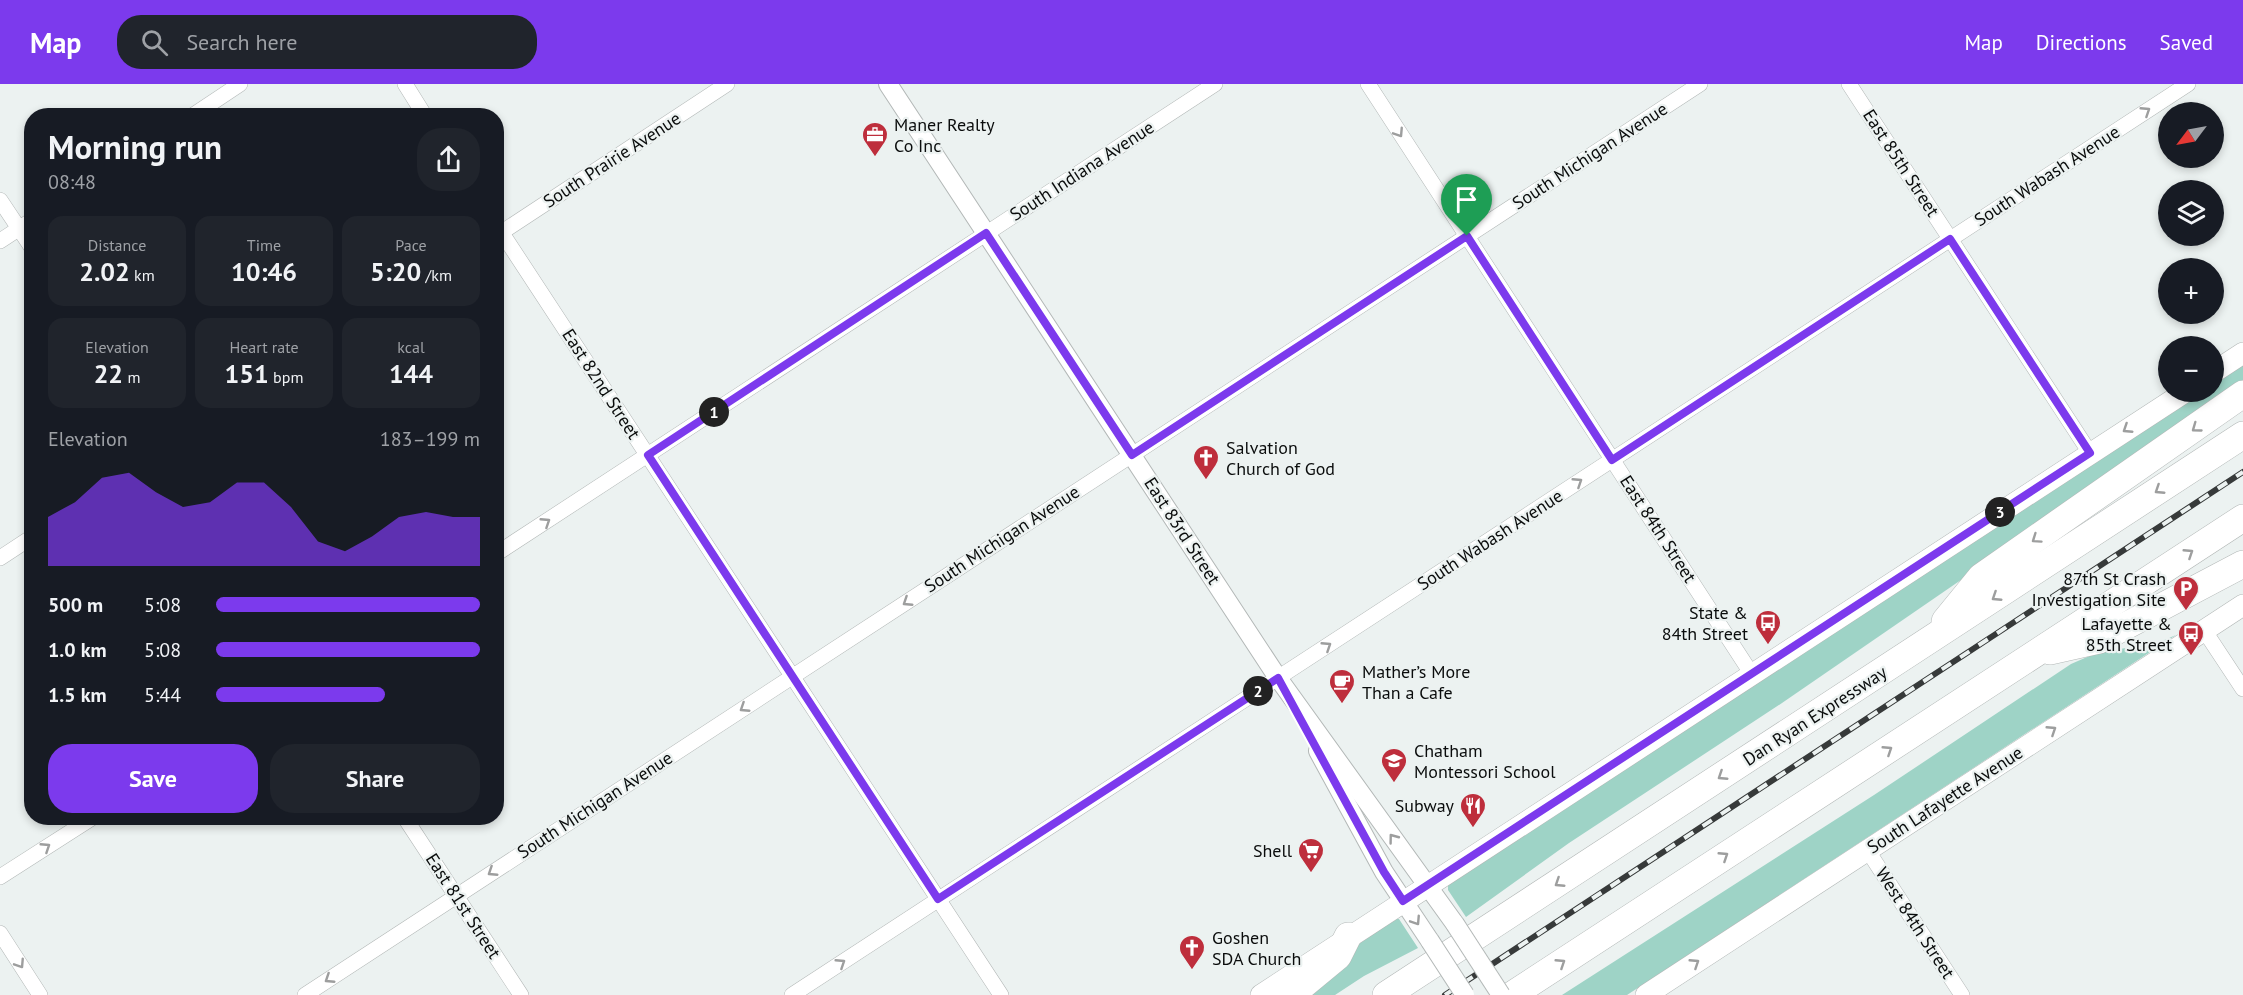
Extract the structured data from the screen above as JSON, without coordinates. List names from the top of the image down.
{
  "streets": {
    "highway": ["Dan Ryan Expressway"],
    "main road": ["South Lafayette Avenue"],
    "street": [
      "South Michigan Avenue",
      "South Prairie Avenue",
      "East 85th Street",
      "South Indiana Avenue",
      "South Wabash Avenue",
      "East 82nd Street",
      "East 84th Street",
      "East 83rd Street",
      "East 81st Street",
      "West 84th Street"
    ]
  },
  "crossings": [
    ["South Michigan Avenue", "East 82nd Street"],
    ["South Michigan Avenue", "East 84th Street"],
    ["South Michigan Avenue", "East 83rd Street"],
    ["South Michigan Avenue", "East 81st Street"],
    ["East 85th Street", "South Wabash Avenue"],
    ["South Indiana Avenue", "East 82nd Street"],
    ["South Indiana Avenue", "East 83rd Street"],
    ["South Wabash Avenue", "East 82nd Street"],
    ["South Wabash Avenue", "East 84th Street"],
    ["South Wabash Avenue", "East 83rd Street"],
    ["South Lafayette Avenue", "West 84th Street"]
  ],
  "one_way": ["South Michigan Avenue", "South Wabash Avenue", "South Lafayette Avenue"],
  "places": {
    "office": ["Maner Realty Co Inc"],
    "church": ["Salvation Church of God", "Goshen SDA Church"],
    "parking": ["87th St Crash Investigation Site"],
    "bus stop": ["State & 84th Street", "Lafayette & 85th Street"],
    "cafe": ["Mather’s More Than a Cafe"],
    "school or university": ["Chatham Montessori School"],
    "restaurant": ["Subway"],
    "supermarket": ["Shell"]
  },
  "north": "bottom left",
  "page": {
    "header": "Map",
    "search": "Search here",
    "nav": ["Map", "Directions", "Saved"],
    "map_buttons": ["+", "−"],
    "heading": ["Morning run", "08:48"],
    "stats": [
      ["Distance", "2.02 km"],
      ["Time", "10:46"],
      ["Pace", "5:20 /km"],
      ["Elevation", "22 m"],
      ["Heart rate", "151 bpm"],
      ["kcal", "144"]
    ],
    "pins": ["1", "3", "2"],
    "chart": ["Elevation", "183–199 m"],
    "list": [
      {
        "name": "500 m",
        "note": "5:08"
      },
      {
        "name": "1.0 km",
        "note": "5:08"
      },
      {
        "name": "1.5 km",
        "note": "5:44"
      }
    ],
    "buttons": ["Save", "Share"]
  }
}
